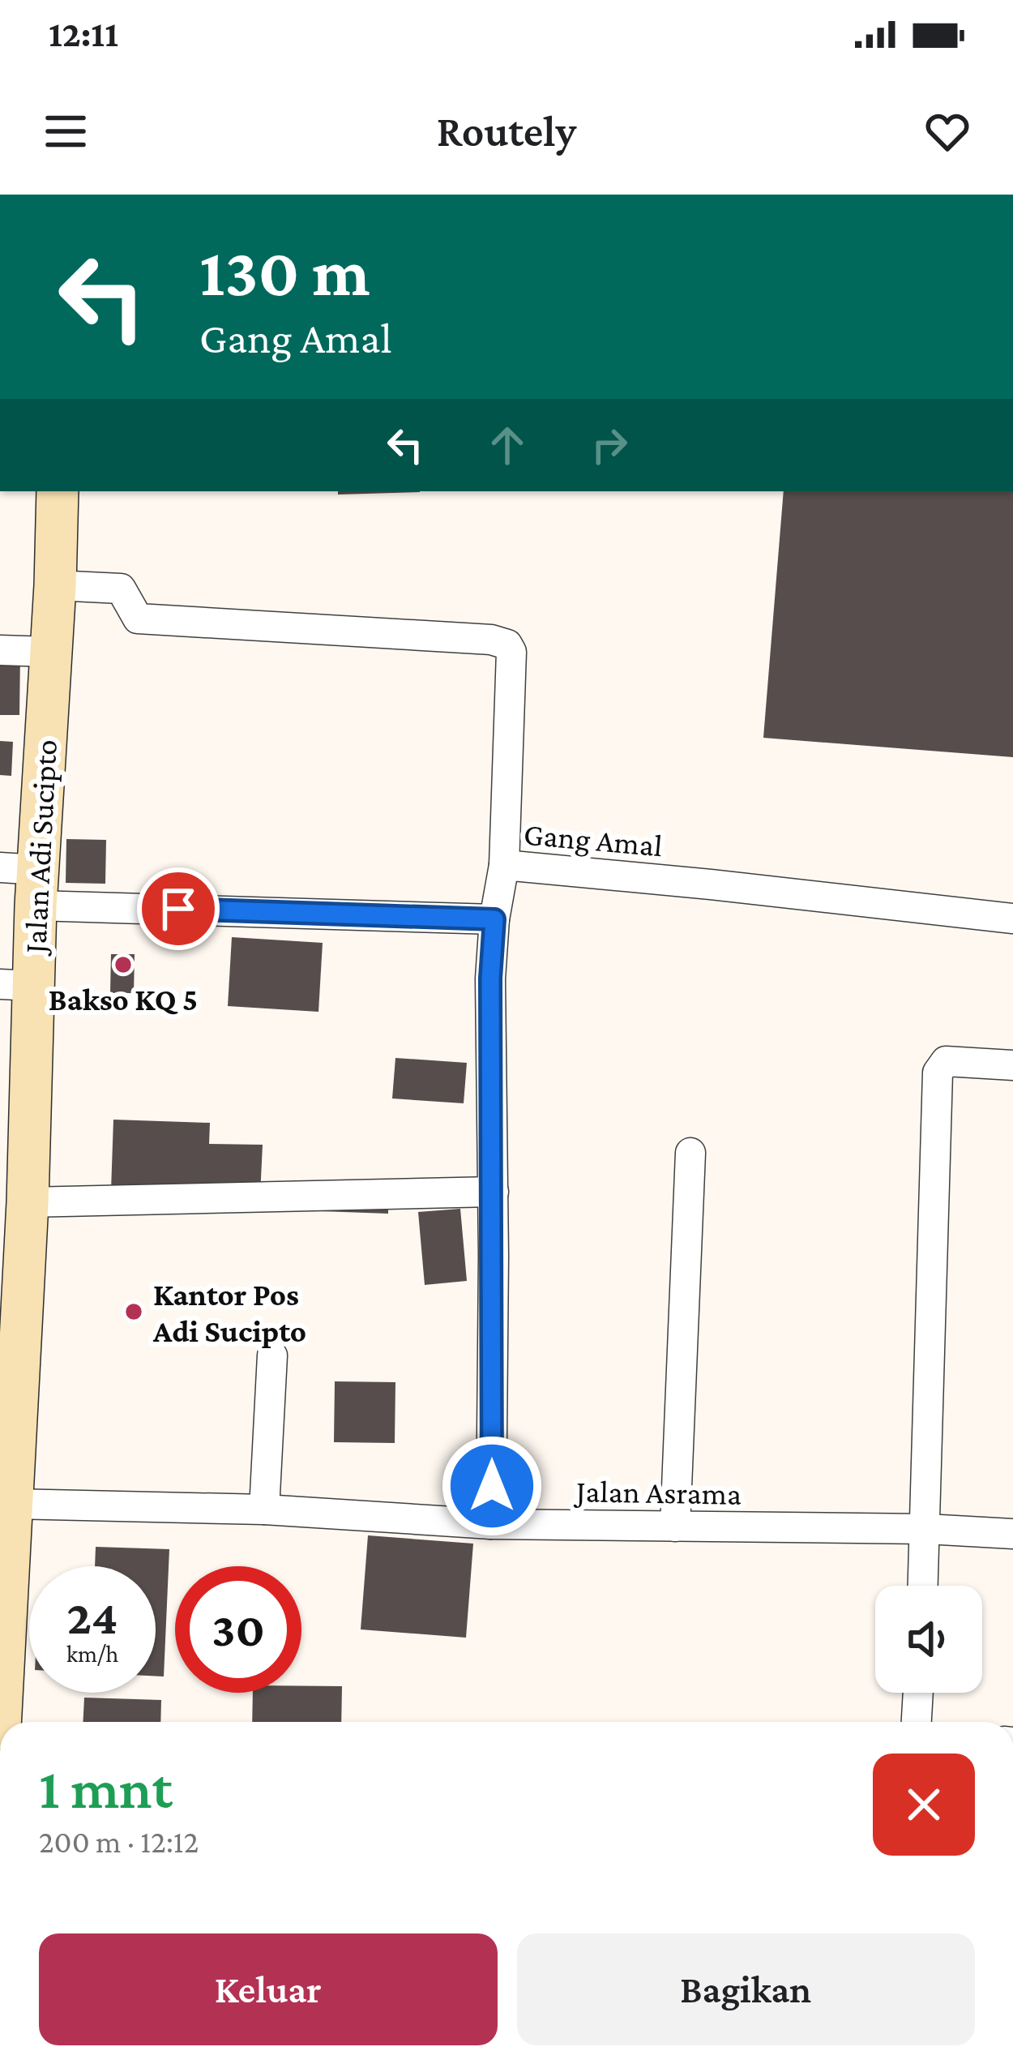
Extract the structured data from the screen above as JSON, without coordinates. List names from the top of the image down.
{
  "streets": {
    "main road": ["Jalan Adi Sucipto"],
    "street": ["Gang Amal", "Jalan Asrama"]
  },
  "crossings": [
    ["Gang Amal", "Jalan Asrama"],
    ["Jalan Adi Sucipto", "Jalan Asrama"]
  ],
  "places": ["Bakso KQ 5", "Kantor Pos Adi Sucipto"],
  "page": {
    "status": "12:11",
    "header": "Routely",
    "turn": ["130 m", "Gang Amal"],
    "speed": "24 km/h",
    "limit": "30",
    "heading": ["1 mnt", "200 m · 12:12"],
    "buttons": ["Keluar", "Bagikan"]
  }
}
